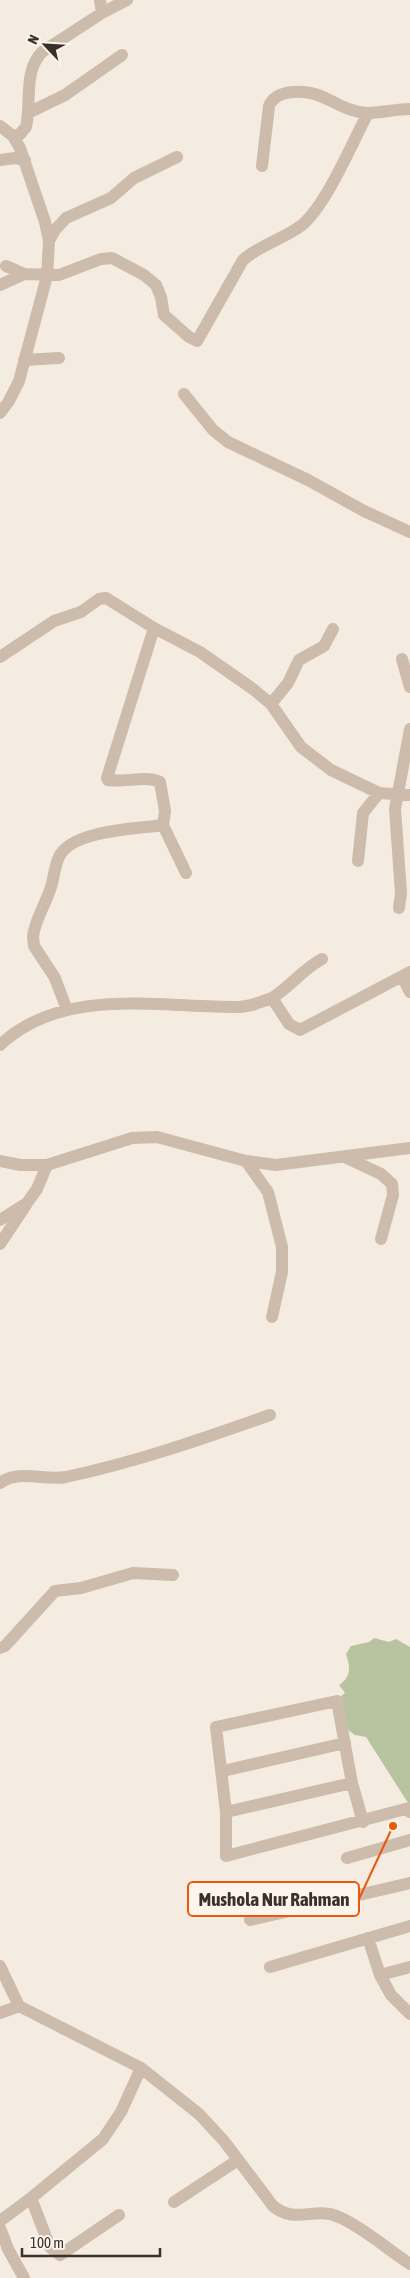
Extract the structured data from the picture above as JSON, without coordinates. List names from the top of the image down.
{
  "places": ["Mushola Nur Rahman"],
  "scale_bar": "100 m",
  "north": "top left"
}
